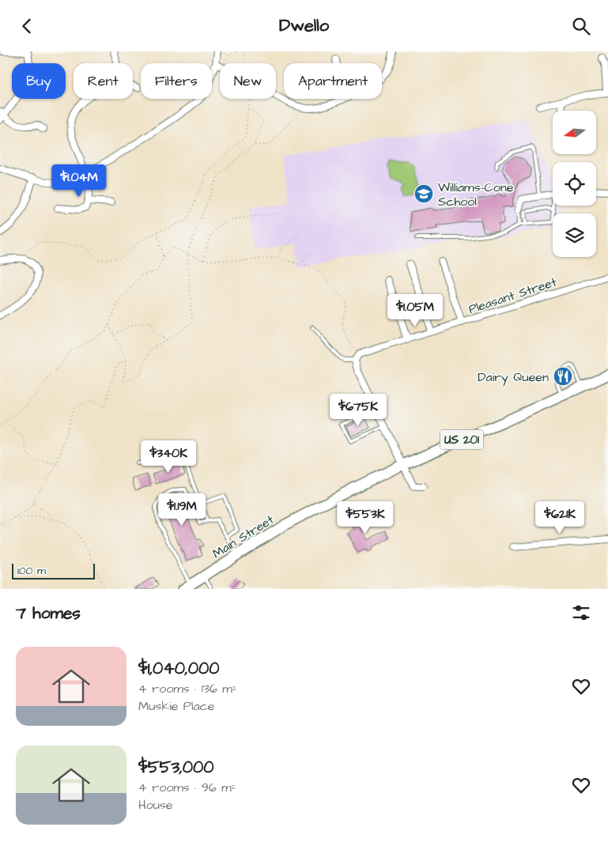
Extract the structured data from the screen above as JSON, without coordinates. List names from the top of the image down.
{
  "streets": {
    "main road": ["US 201", "Main Street"],
    "street": ["Pleasant Street"]
  },
  "crossings": [
    ["US 201", "Main Street"]
  ],
  "places": {
    "school or university": ["Williams-Cone School"],
    "restaurant": ["Dairy Queen"]
  },
  "scale_bar": "100 m",
  "north": "left",
  "page": {
    "header": "Dwello",
    "chip": [
      "Buy",
      "Rent",
      "Filters",
      "New",
      "Apartment"
    ],
    "price": [
      "$1.04M",
      "$1.05M",
      "$675K",
      "$340K",
      "$1.19M",
      "$553K",
      "$621K"
    ],
    "scale": "100 m",
    "heading": "7 homes",
    "list": [
      {
        "name": "$1,040,000",
        "note": "4 rooms · 136 m² · Muskie Place"
      },
      {
        "name": "$553,000",
        "note": "4 rooms · 96 m² · House"
      }
    ]
  }
}
